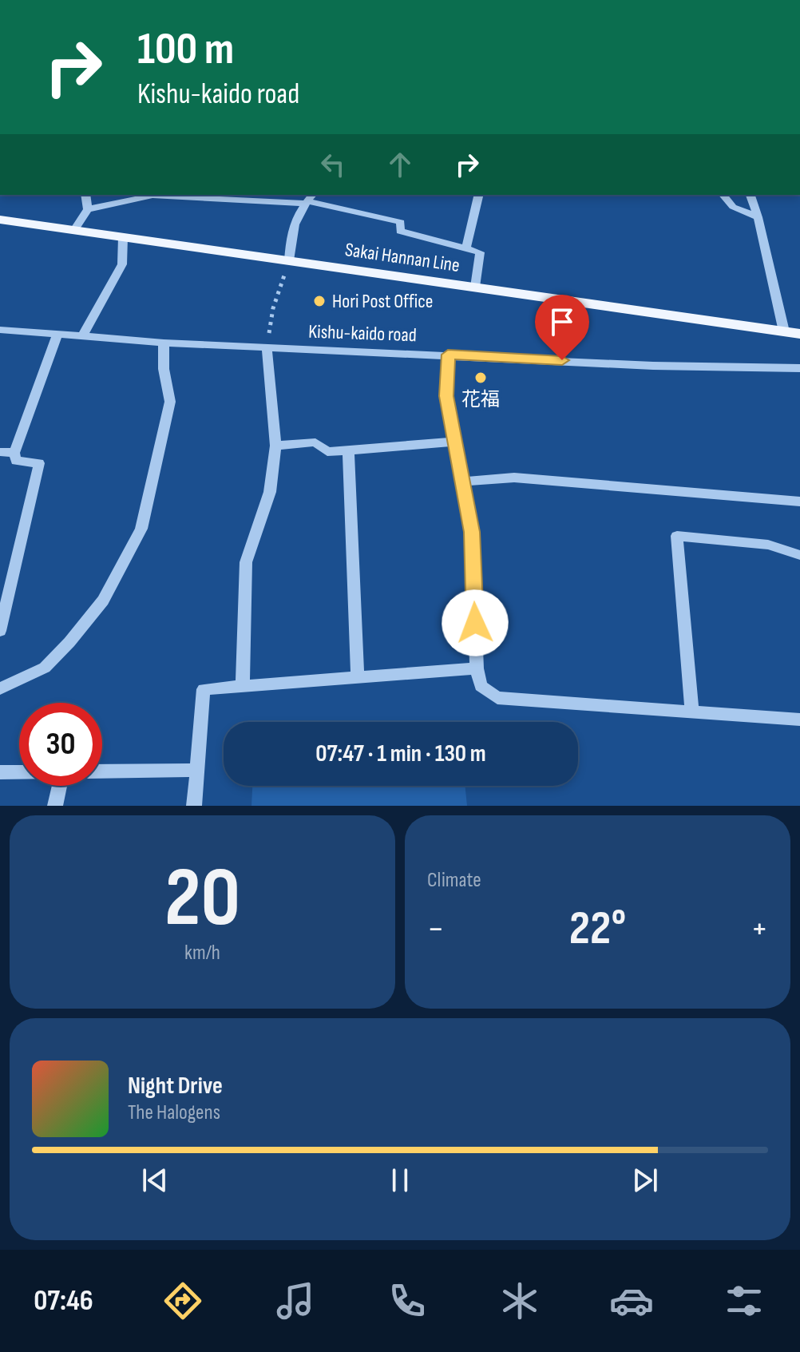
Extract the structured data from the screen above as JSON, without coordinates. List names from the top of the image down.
{
  "streets": {
    "main road": ["Sakai Hannan Line"],
    "street": ["Kishu-kaido road"]
  },
  "places": ["Hori Post Office", "花福"],
  "page": {
    "turn": ["100 m", "Kishu-kaido road"],
    "limit": "30",
    "trip": "07:47 · 1 min · 130 m",
    "tile": [
      ["20", "km/h"],
      "Climate"
    ],
    "heat": ["−", "22°", "+"],
    "song": ["Night Drive", "The Halogens"],
    "tabs": "07:46"
  }
}
